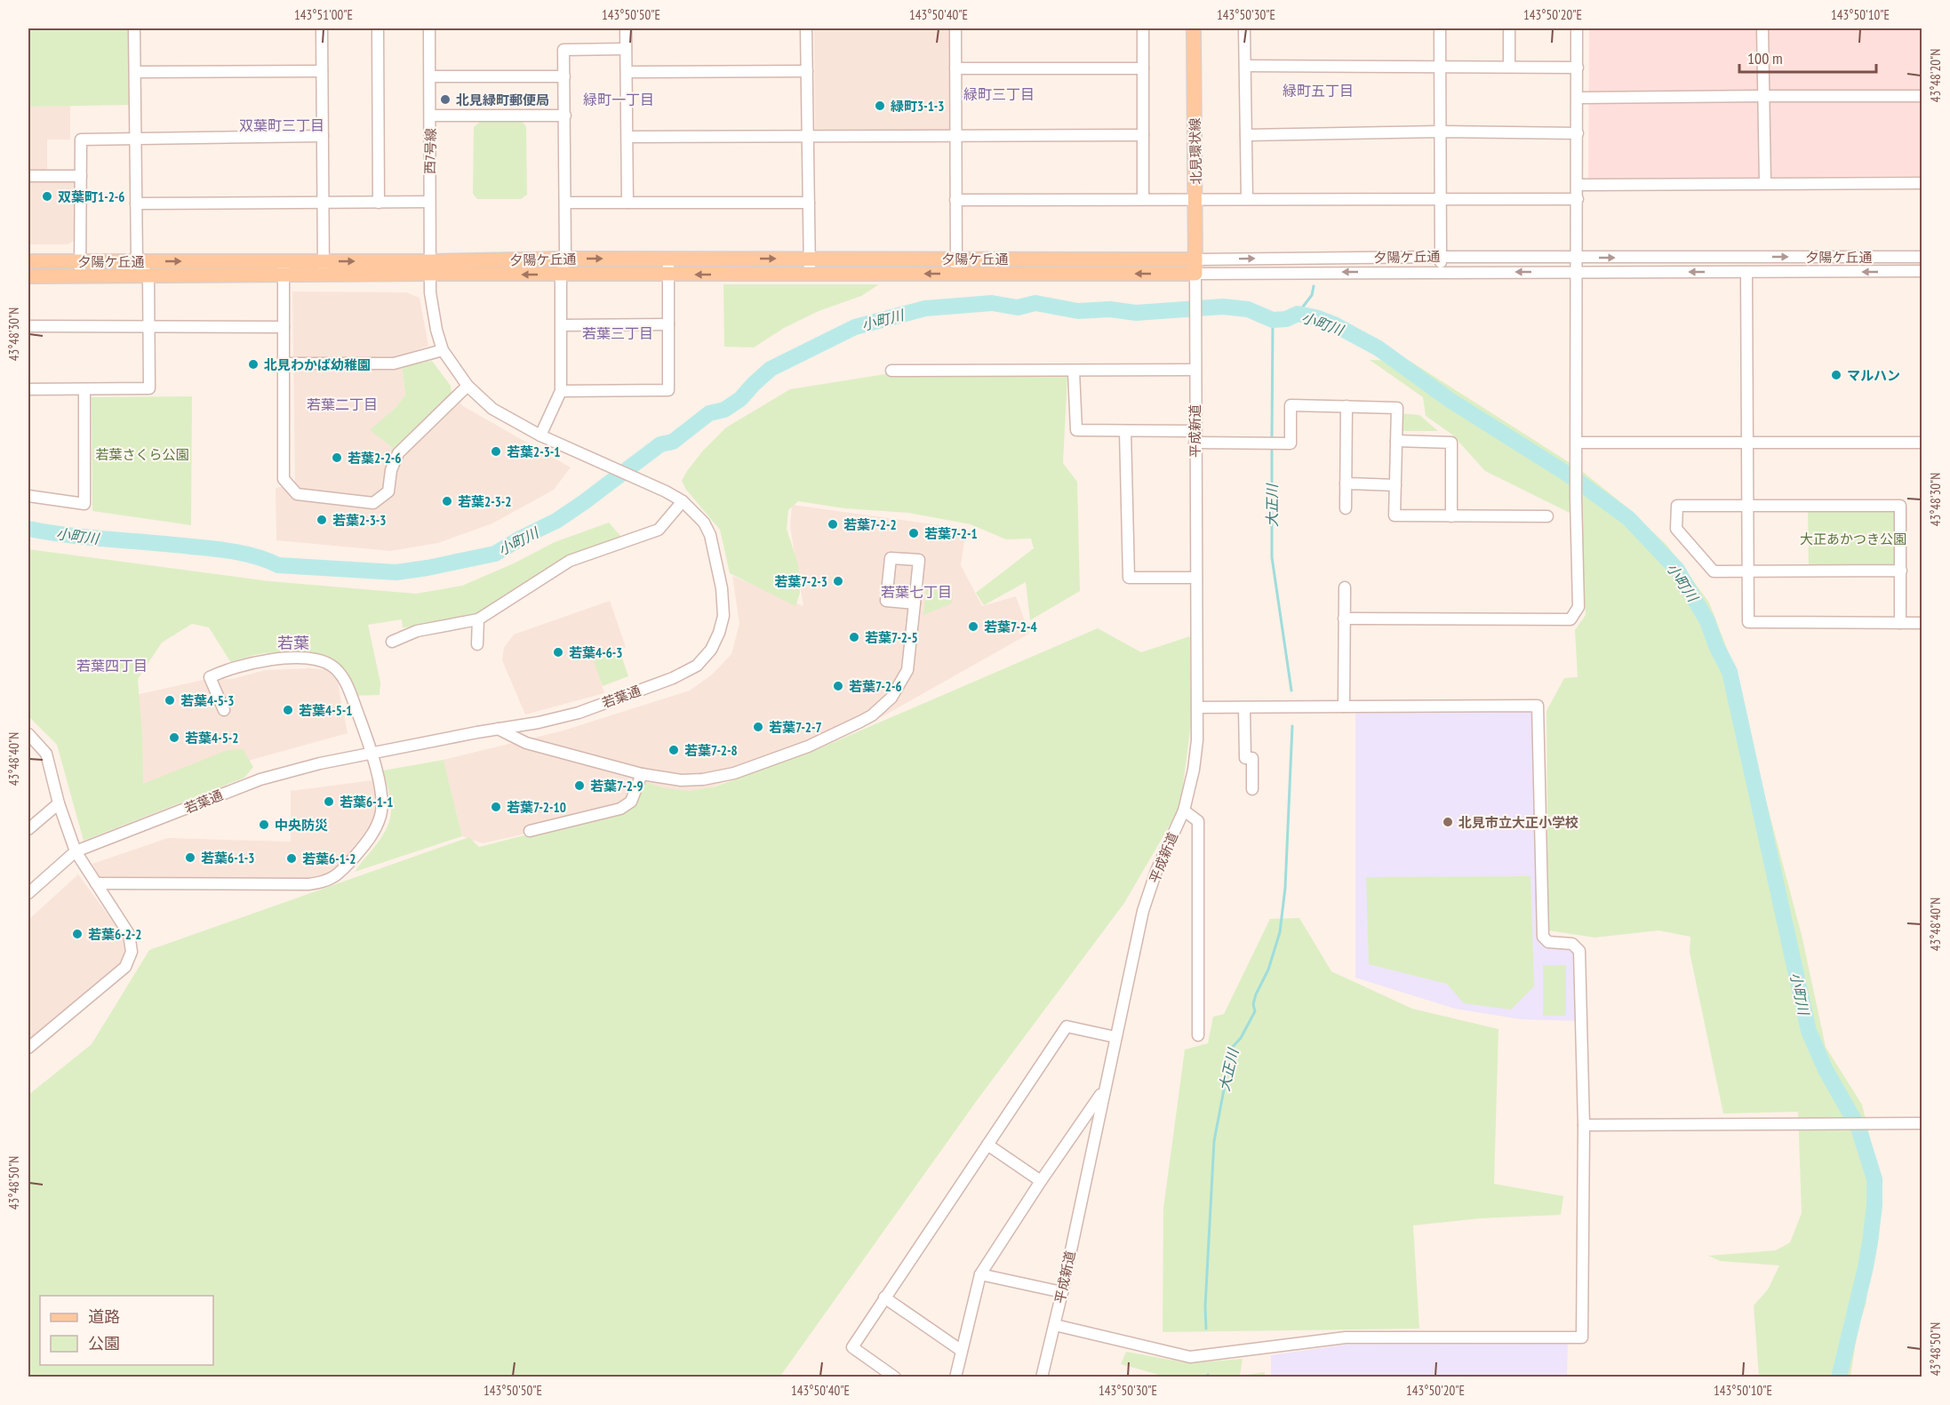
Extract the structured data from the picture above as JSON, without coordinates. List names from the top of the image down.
{
  "streets": {
    "main road": ["北見環状線", "夕陽ケ丘通"],
    "street": ["西7号線", "平成新道", "若葉通"]
  },
  "crossings": [
    ["西7号線", "夕陽ケ丘通"],
    ["西7号線", "若葉通"],
    ["北見環状線", "夕陽ケ丘通"],
    ["北見環状線", "平成新道"],
    ["夕陽ケ丘通", "平成新道"],
    ["夕陽ケ丘通", "若葉通"]
  ],
  "districts": [
    "緑町五丁目",
    "緑町三丁目",
    "緑町一丁目",
    "双葉町三丁目",
    "若葉三丁目",
    "若葉二丁目",
    "若葉七丁目",
    "若葉",
    "若葉四丁目"
  ],
  "water": ["小町川", "大正川"],
  "parks": ["若葉さくら公園", "大正あかつき公園"],
  "places": [
    "北見緑町郵便局",
    "緑町3-1-3",
    "双葉町1-2-6",
    "北見わかば幼稚園",
    "マルハン",
    "若葉2-3-1",
    "若葉2-2-6",
    "若葉2-3-2",
    "若葉2-3-3",
    "若葉7-2-2",
    "若葉7-2-1",
    "若葉7-2-3",
    "若葉7-2-4",
    "若葉7-2-5",
    "若葉4-6-3",
    "若葉7-2-6",
    "若葉4-5-3",
    "若葉4-5-1",
    "若葉7-2-7",
    "若葉4-5-2",
    "若葉7-2-8",
    "若葉7-2-9",
    "若葉6-1-1",
    "若葉7-2-10",
    "北見市立大正小学校",
    "中央防災",
    "若葉6-1-3",
    "若葉6-1-2",
    "若葉6-2-2"
  ],
  "legend": ["道路", "公園"],
  "scale_bar": "100 m",
  "coordinates": [
    "143°51'00\"E",
    "143°50'50\"E",
    "143°50'40\"E",
    "143°50'30\"E",
    "143°50'20\"E",
    "143°50'10\"E",
    "43°48'20\"N",
    "43°48'30\"N",
    "43°48'40\"N",
    "43°48'50\"N"
  ]
}
